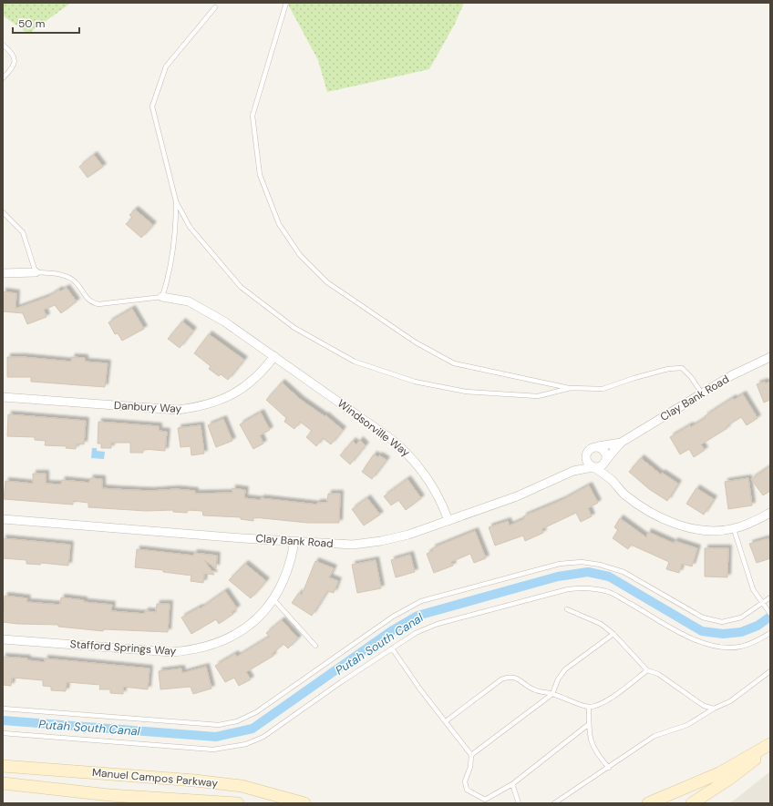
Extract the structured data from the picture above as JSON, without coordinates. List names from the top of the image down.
{
  "streets": {
    "main road": ["Manuel Campos Parkway"],
    "street": [
      "Clay Bank Road",
      "Danbury Way",
      "Windsorville Way",
      "Stafford Springs Way"
    ]
  },
  "crossings": [
    ["Clay Bank Road", "Windsorville Way"],
    ["Clay Bank Road", "Stafford Springs Way"],
    ["Danbury Way", "Windsorville Way"]
  ],
  "water": ["Putah South Canal"],
  "scale_bar": "50 m"
}
